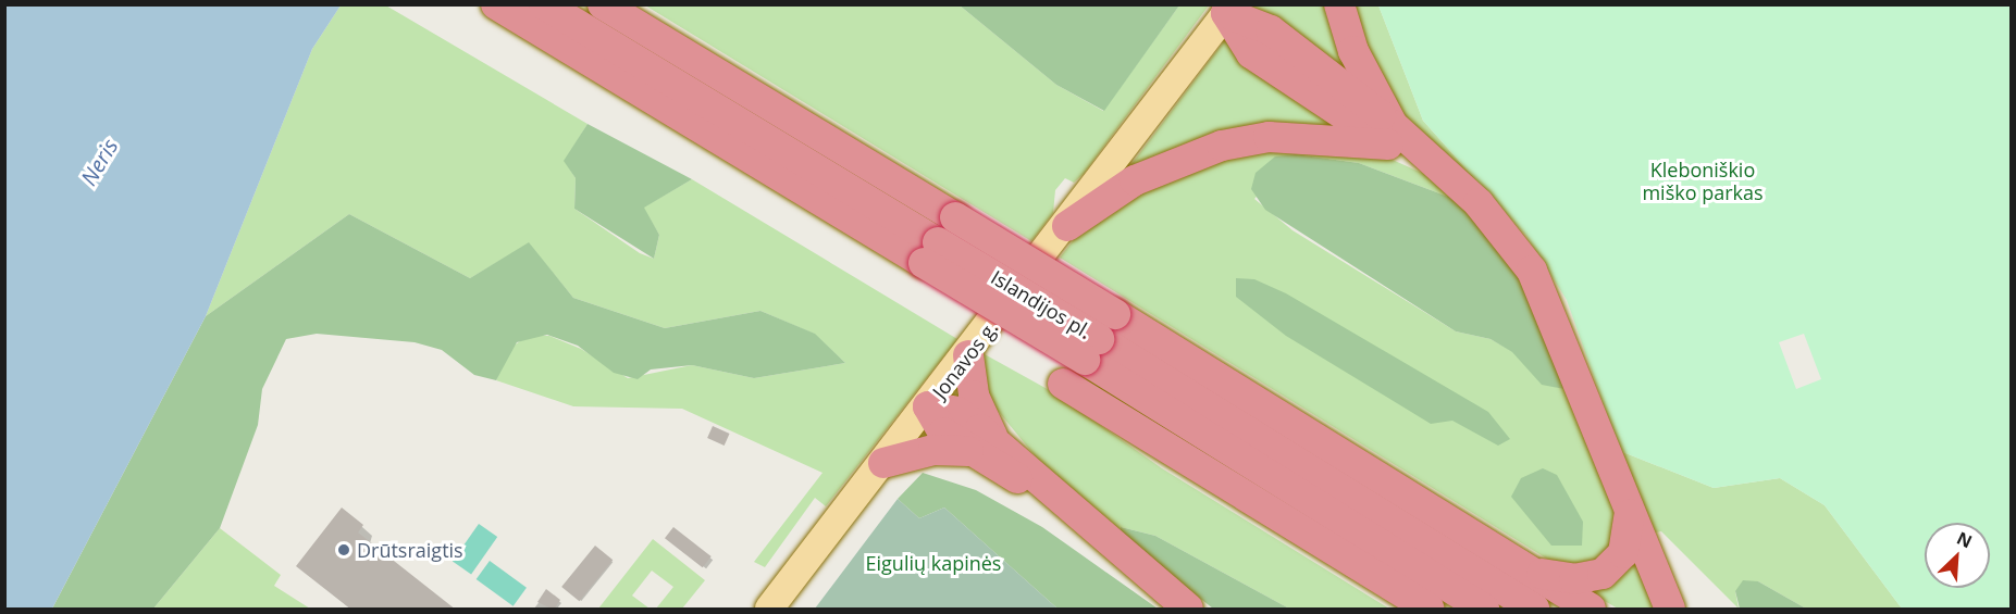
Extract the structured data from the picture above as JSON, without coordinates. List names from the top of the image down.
{
  "streets": {
    "highway": ["Islandijos pl."],
    "main road": ["Jonavos g."]
  },
  "water": ["Neris"],
  "parks": ["Kleboniškio miško parkas", "Eigulių kapinės"],
  "places": ["Drūtsraigtis"],
  "north": "top right"
}
